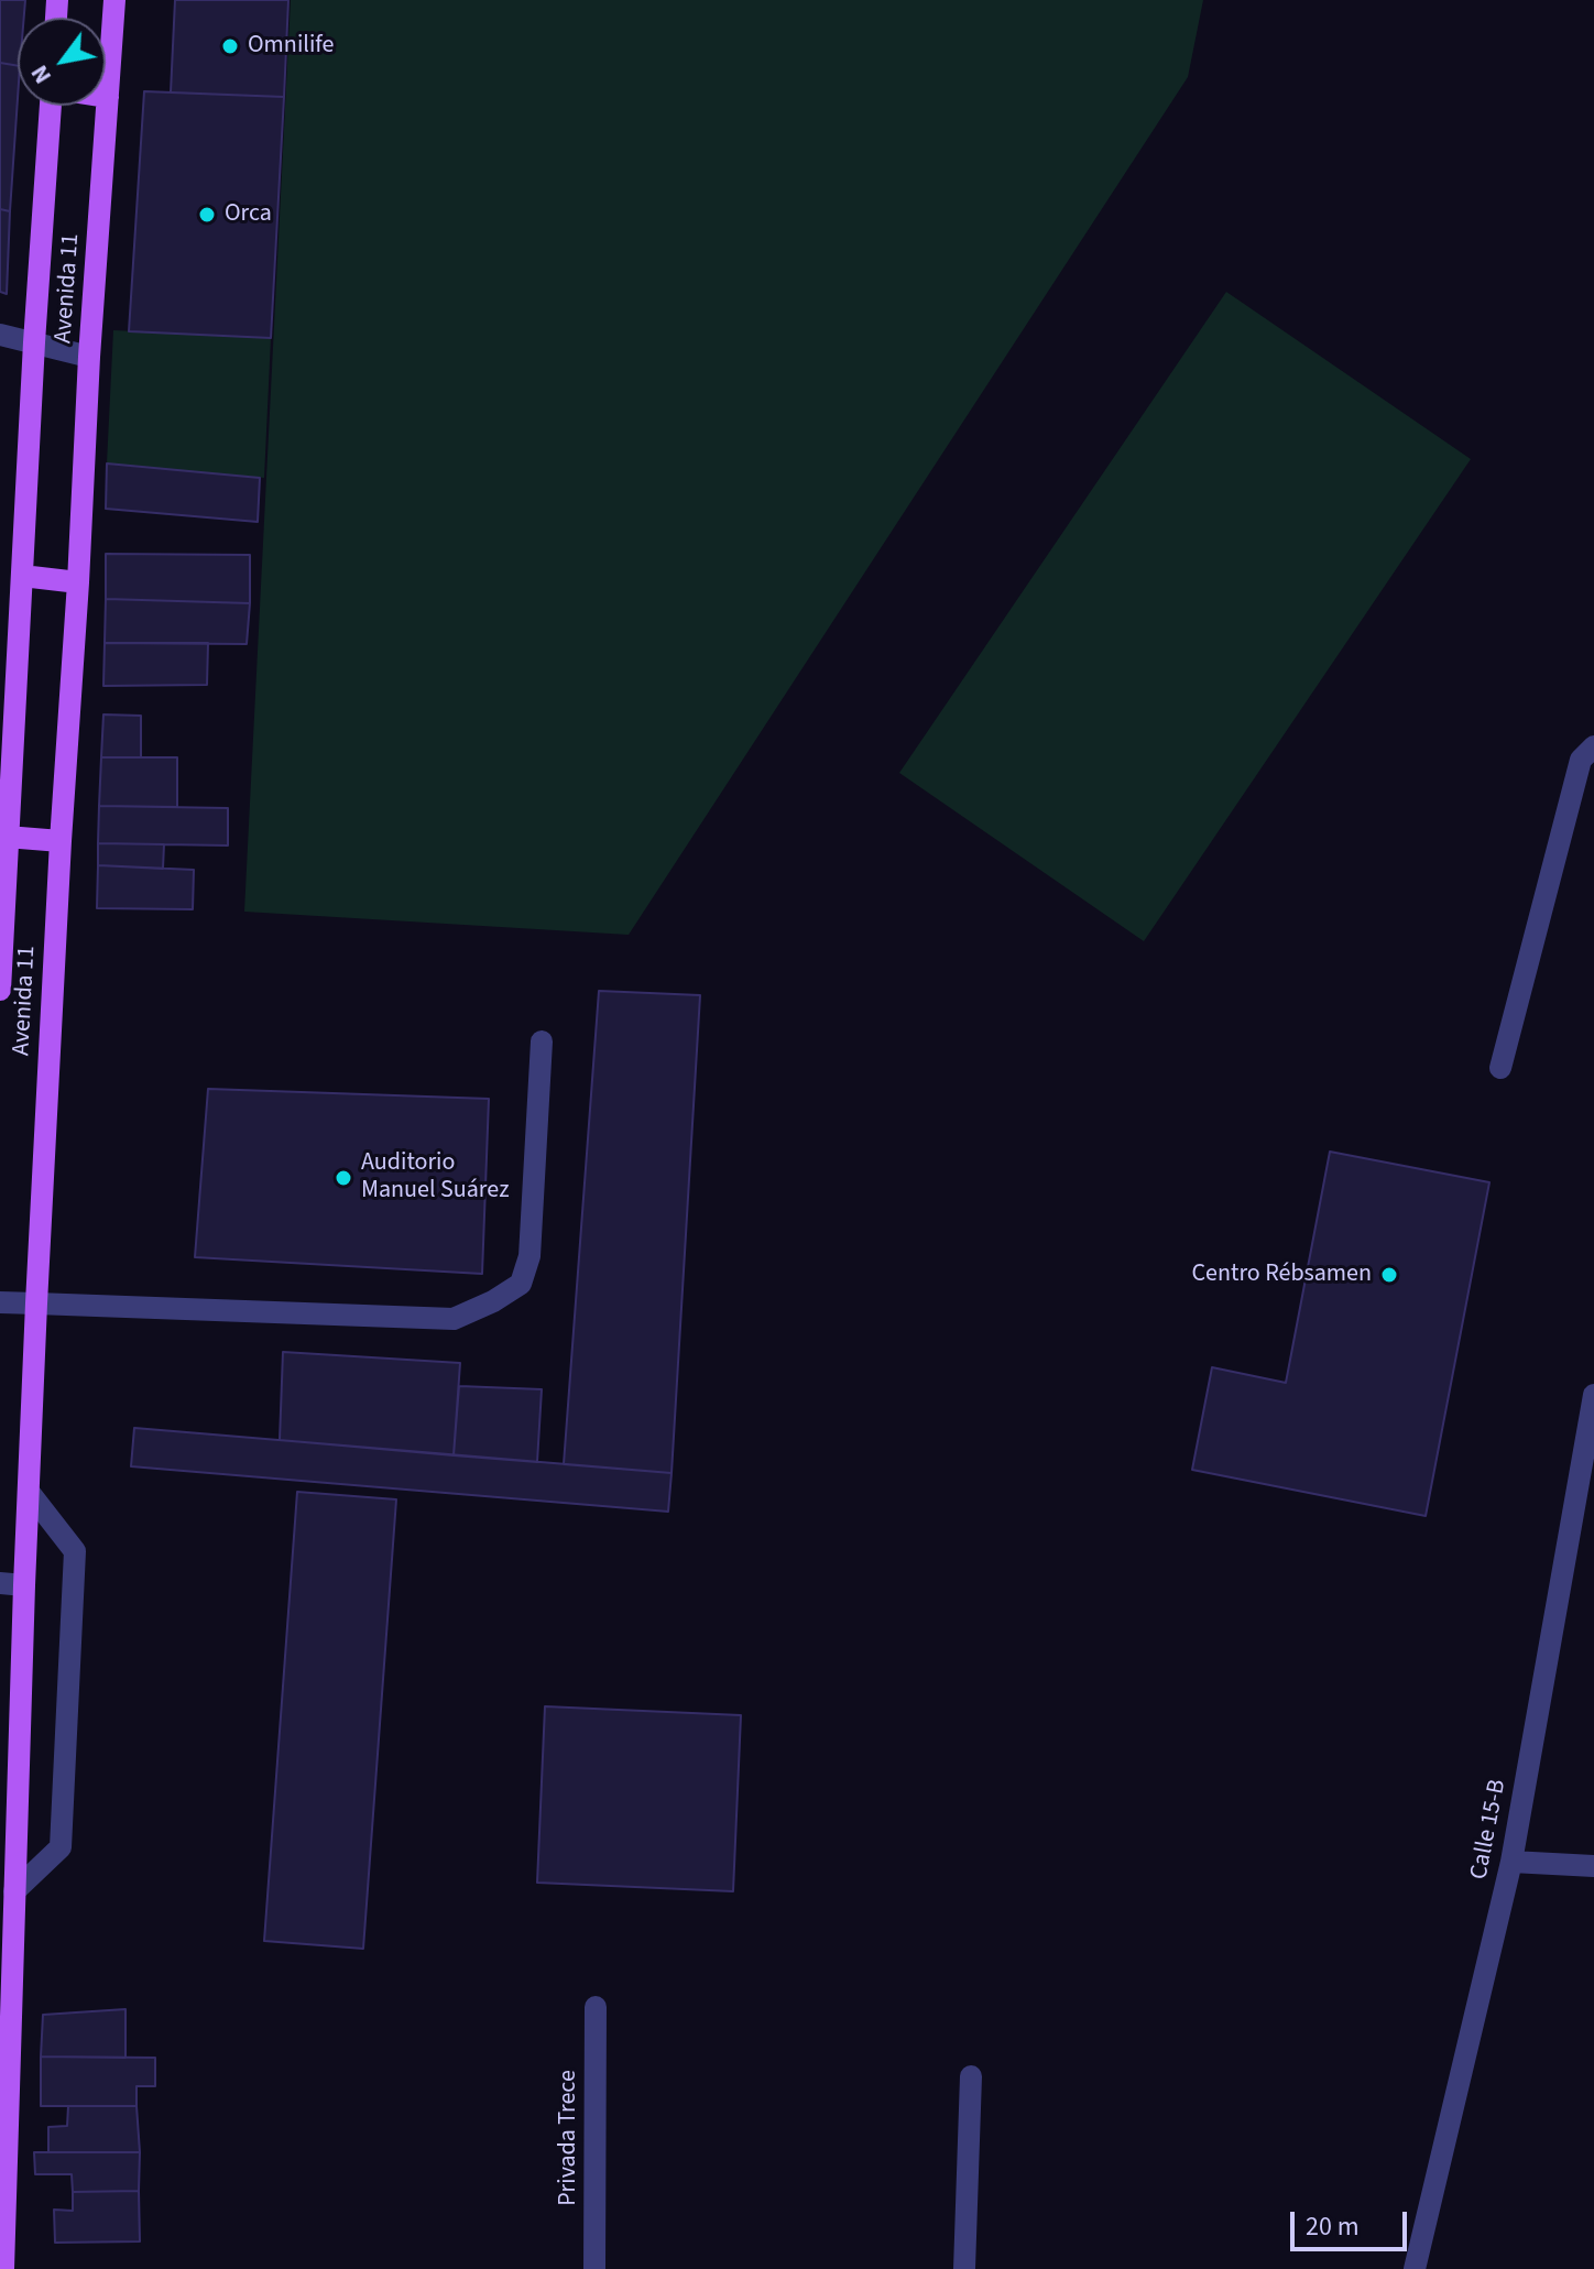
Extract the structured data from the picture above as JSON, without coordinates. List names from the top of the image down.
{
  "streets": {
    "main road": ["Avenida 11"],
    "street": ["Calle 15-B", "Privada Trece"]
  },
  "places": [
    "Omnilife",
    "Orca",
    "Auditorio Manuel Suárez",
    "Centro Rébsamen"
  ],
  "scale_bar": "20 m",
  "north": "bottom left"
}
